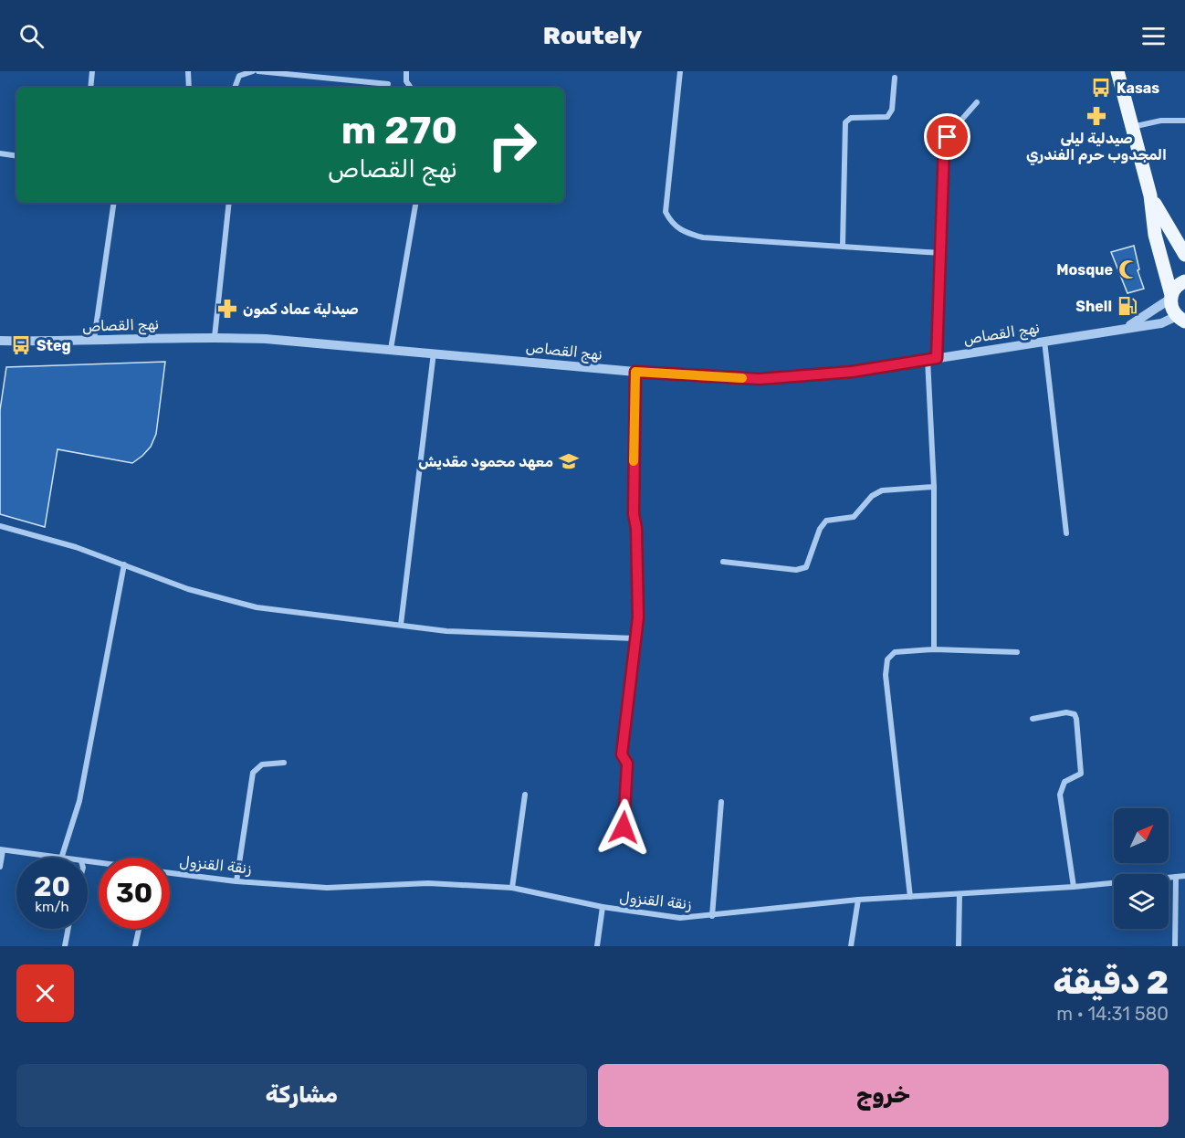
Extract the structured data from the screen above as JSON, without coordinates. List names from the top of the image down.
{
  "streets": {
    "street": ["نهج القصاص", "زنقة القنزول"]
  },
  "places": {
    "bus stop": ["Kasas", "Steg"],
    "pharmacy": ["صيدلية ليلى المجدوب حرم الفندري", "صيدلية عماد كمون"],
    "mosque": ["Mosque"],
    "fuel station": ["Shell"],
    "school or university": ["معهد محمود مقديش"]
  },
  "north": "top right",
  "page": {
    "header": "Routely",
    "turn": ["270 m", "نهج القصاص"],
    "speed": "20 km/h",
    "limit": "30",
    "heading": ["2 دقيقة", "580 m · 14:31"],
    "buttons": ["خروج", "مشاركة"]
  }
}
